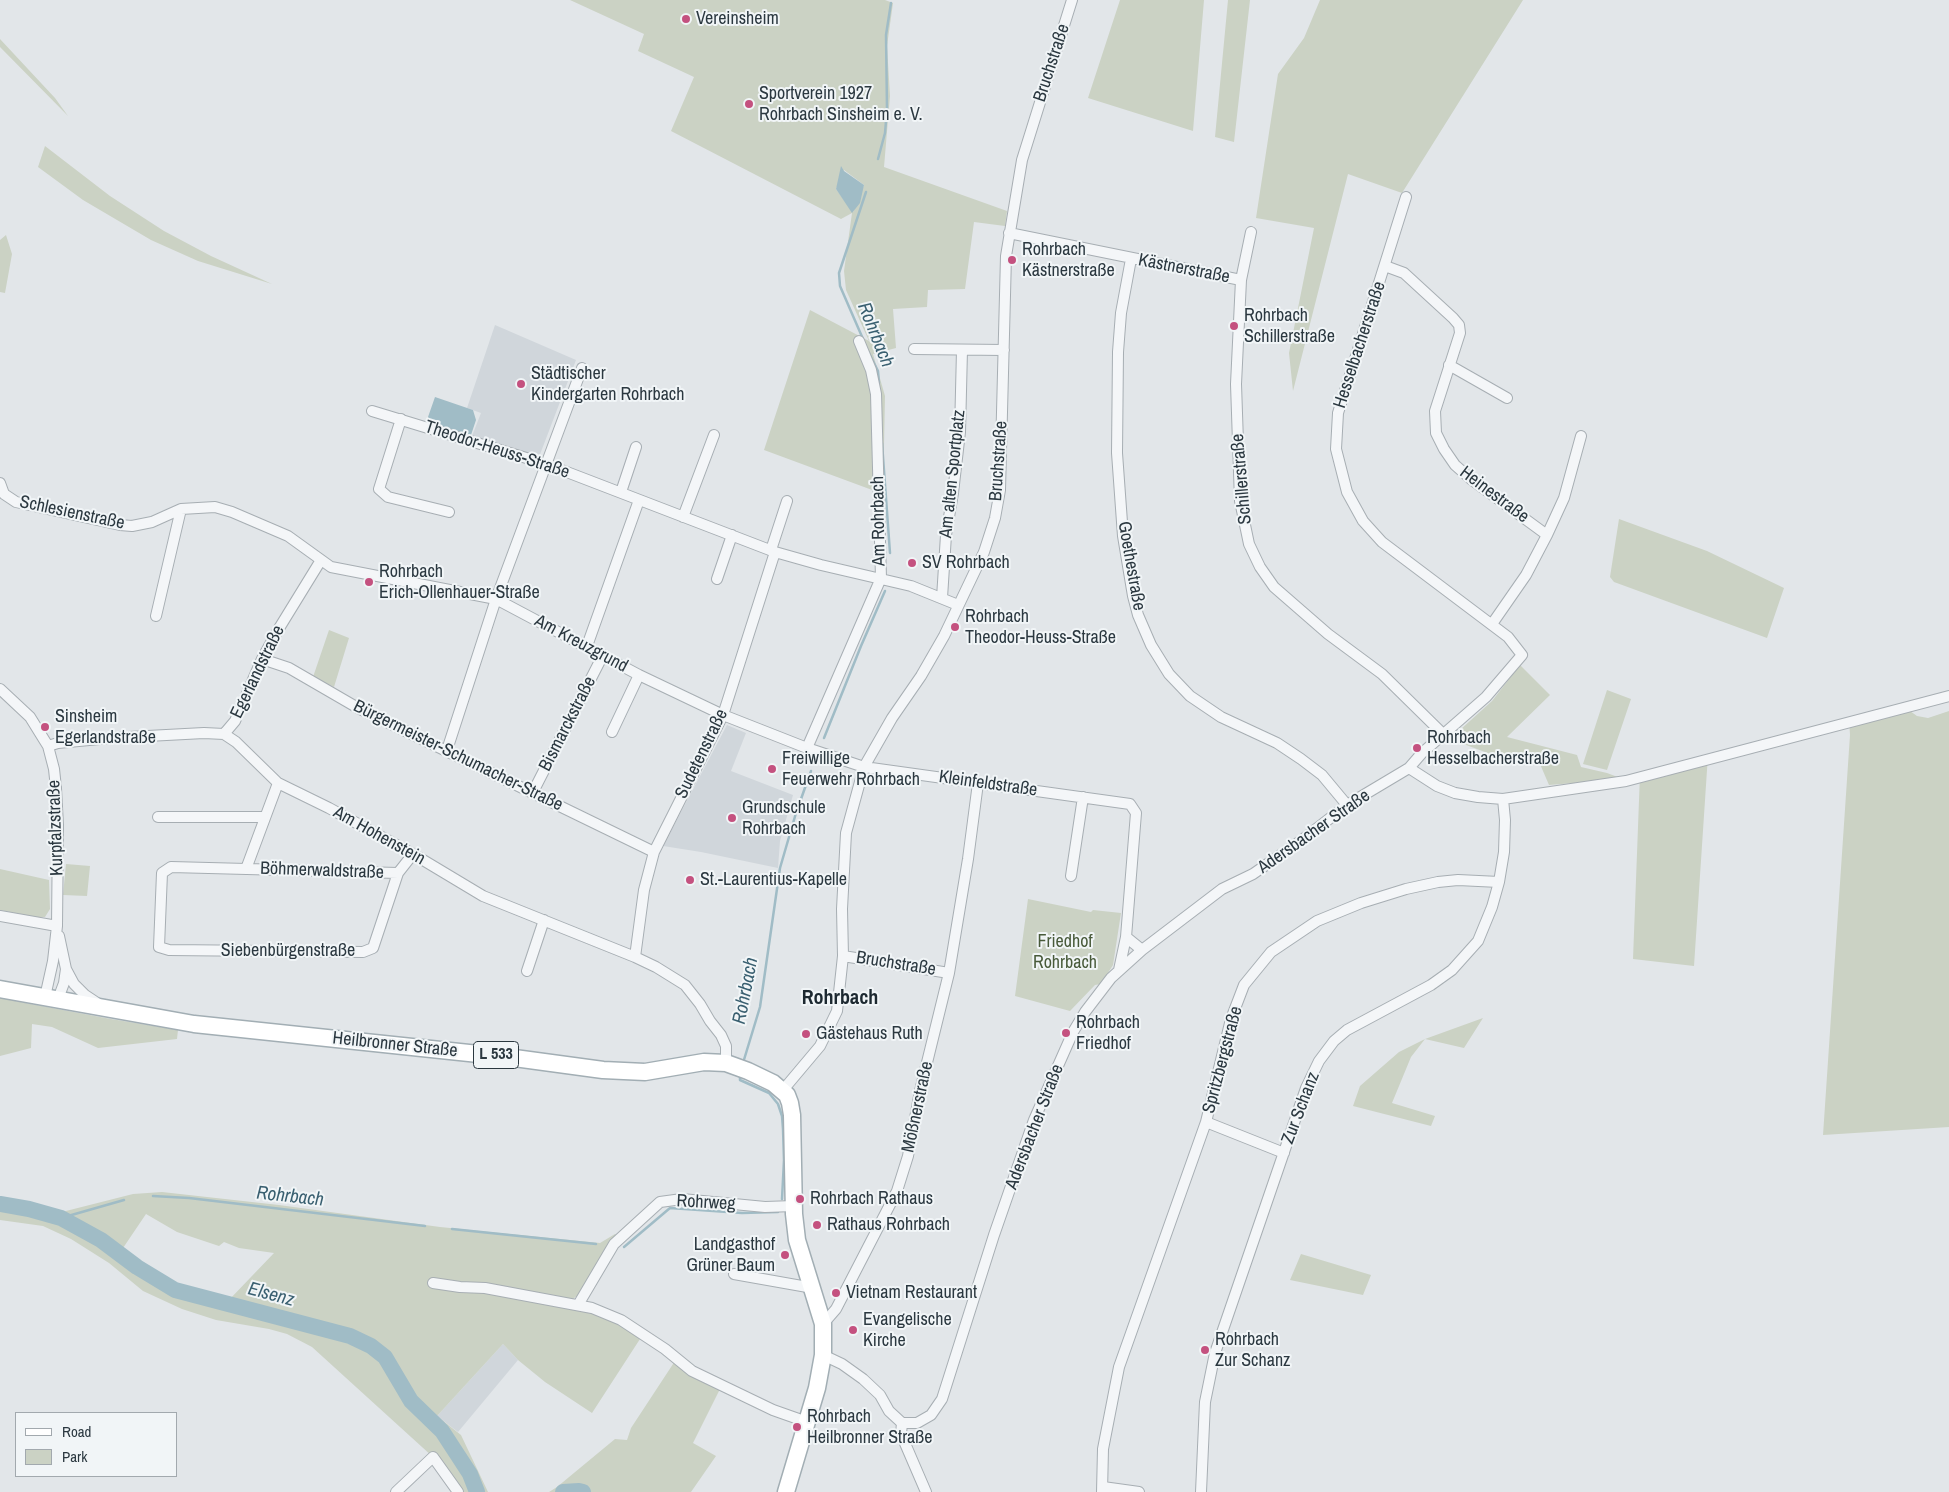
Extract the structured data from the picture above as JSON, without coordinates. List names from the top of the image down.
{
  "streets": {
    "main road": ["Heilbronner Straße", "L 533"],
    "street": [
      "Bruchstraße",
      "Kästnerstraße",
      "Hesselbacherstraße",
      "Theodor-Heuss-Straße",
      "Am alten Sportplatz",
      "Schillerstraße",
      "Heinestraße",
      "Schlesienstraße",
      "Am Rohrbach",
      "Goethestraße",
      "Am Kreuzgrund",
      "Egerlandstraße",
      "Bismarckstraße",
      "Sudetenstraße",
      "Bürgermeister-Schumacher-Straße",
      "Kleinfeldstraße",
      "Kurpfalzstraße",
      "Adersbacher Straße",
      "Am Hohenstein",
      "Böhmerwaldstraße",
      "Siebenbürgenstraße",
      "Spritzbergstraße",
      "Mößnerstraße",
      "Zur Schanz",
      "Rohrweg"
    ]
  },
  "crossings": [
    ["Bruchstraße", "Kästnerstraße"],
    ["Bruchstraße", "Theodor-Heuss-Straße"],
    ["Bruchstraße", "Am Kreuzgrund"],
    ["Bruchstraße", "Kleinfeldstraße"],
    ["Bruchstraße", "Heilbronner Straße"],
    ["Bruchstraße", "Mößnerstraße"],
    ["Kästnerstraße", "Schillerstraße"],
    ["Kästnerstraße", "Goethestraße"],
    ["Hesselbacherstraße", "Heinestraße"],
    ["Hesselbacherstraße", "Adersbacher Straße"],
    ["Theodor-Heuss-Straße", "Am alten Sportplatz"],
    ["Theodor-Heuss-Straße", "Am Rohrbach"],
    ["Theodor-Heuss-Straße", "Sudetenstraße"],
    ["Schillerstraße", "Adersbacher Straße"],
    ["Schlesienstraße", "Am Kreuzgrund"],
    ["Schlesienstraße", "Egerlandstraße"],
    ["Am Rohrbach", "Am Kreuzgrund"],
    ["Goethestraße", "Adersbacher Straße"],
    ["Am Kreuzgrund", "Egerlandstraße"],
    ["Am Kreuzgrund", "Bismarckstraße"],
    ["Am Kreuzgrund", "Sudetenstraße"],
    ["Am Kreuzgrund", "Kleinfeldstraße"],
    ["Egerlandstraße", "Bürgermeister-Schumacher-Straße"],
    ["Egerlandstraße", "Kurpfalzstraße"],
    ["Egerlandstraße", "Am Hohenstein"],
    ["Bismarckstraße", "Bürgermeister-Schumacher-Straße"],
    ["Sudetenstraße", "Bürgermeister-Schumacher-Straße"],
    ["Sudetenstraße", "Am Hohenstein"],
    ["Kleinfeldstraße", "Adersbacher Straße"],
    ["Kleinfeldstraße", "Mößnerstraße"],
    ["Kurpfalzstraße", "Heilbronner Straße"],
    ["Kurpfalzstraße", "L 533"],
    ["Am Hohenstein", "Böhmerwaldstraße"],
    ["Am Hohenstein", "Siebenbürgenstraße"],
    ["Am Hohenstein", "Heilbronner Straße"],
    ["Böhmerwaldstraße", "Siebenbürgenstraße"],
    ["Heilbronner Straße", "L 533"],
    ["Spritzbergstraße", "Zur Schanz"]
  ],
  "districts": ["Rohrbach"],
  "water": ["Rohrbach", "Elsenz"],
  "parks": ["Friedhof Rohrbach"],
  "places": [
    "Vereinsheim",
    "Sportverein 1927 Rohrbach Sinsheim e. V.",
    "Rohrbach Kästnerstraße",
    "Rohrbach Schillerstraße",
    "Städtischer Kindergarten Rohrbach",
    "SV Rohrbach",
    "Rohrbach Erich-Ollenhauer-Straße",
    "Rohrbach Theodor-Heuss-Straße",
    "Sinsheim Egerlandstraße",
    "Rohrbach Hesselbacherstraße",
    "Freiwillige Feuerwehr Rohrbach",
    "Grundschule Rohrbach",
    "St.-Laurentius-Kapelle",
    "Rohrbach Friedhof",
    "Gästehaus Ruth",
    "Rohrbach Rathaus",
    "Rathaus Rohrbach",
    "Landgasthof Grüner Baum",
    "Vietnam Restaurant",
    "Evangelische Kirche",
    "Rohrbach Zur Schanz",
    "Rohrbach Heilbronner Straße"
  ],
  "legend": ["Road", "Park"]
}
